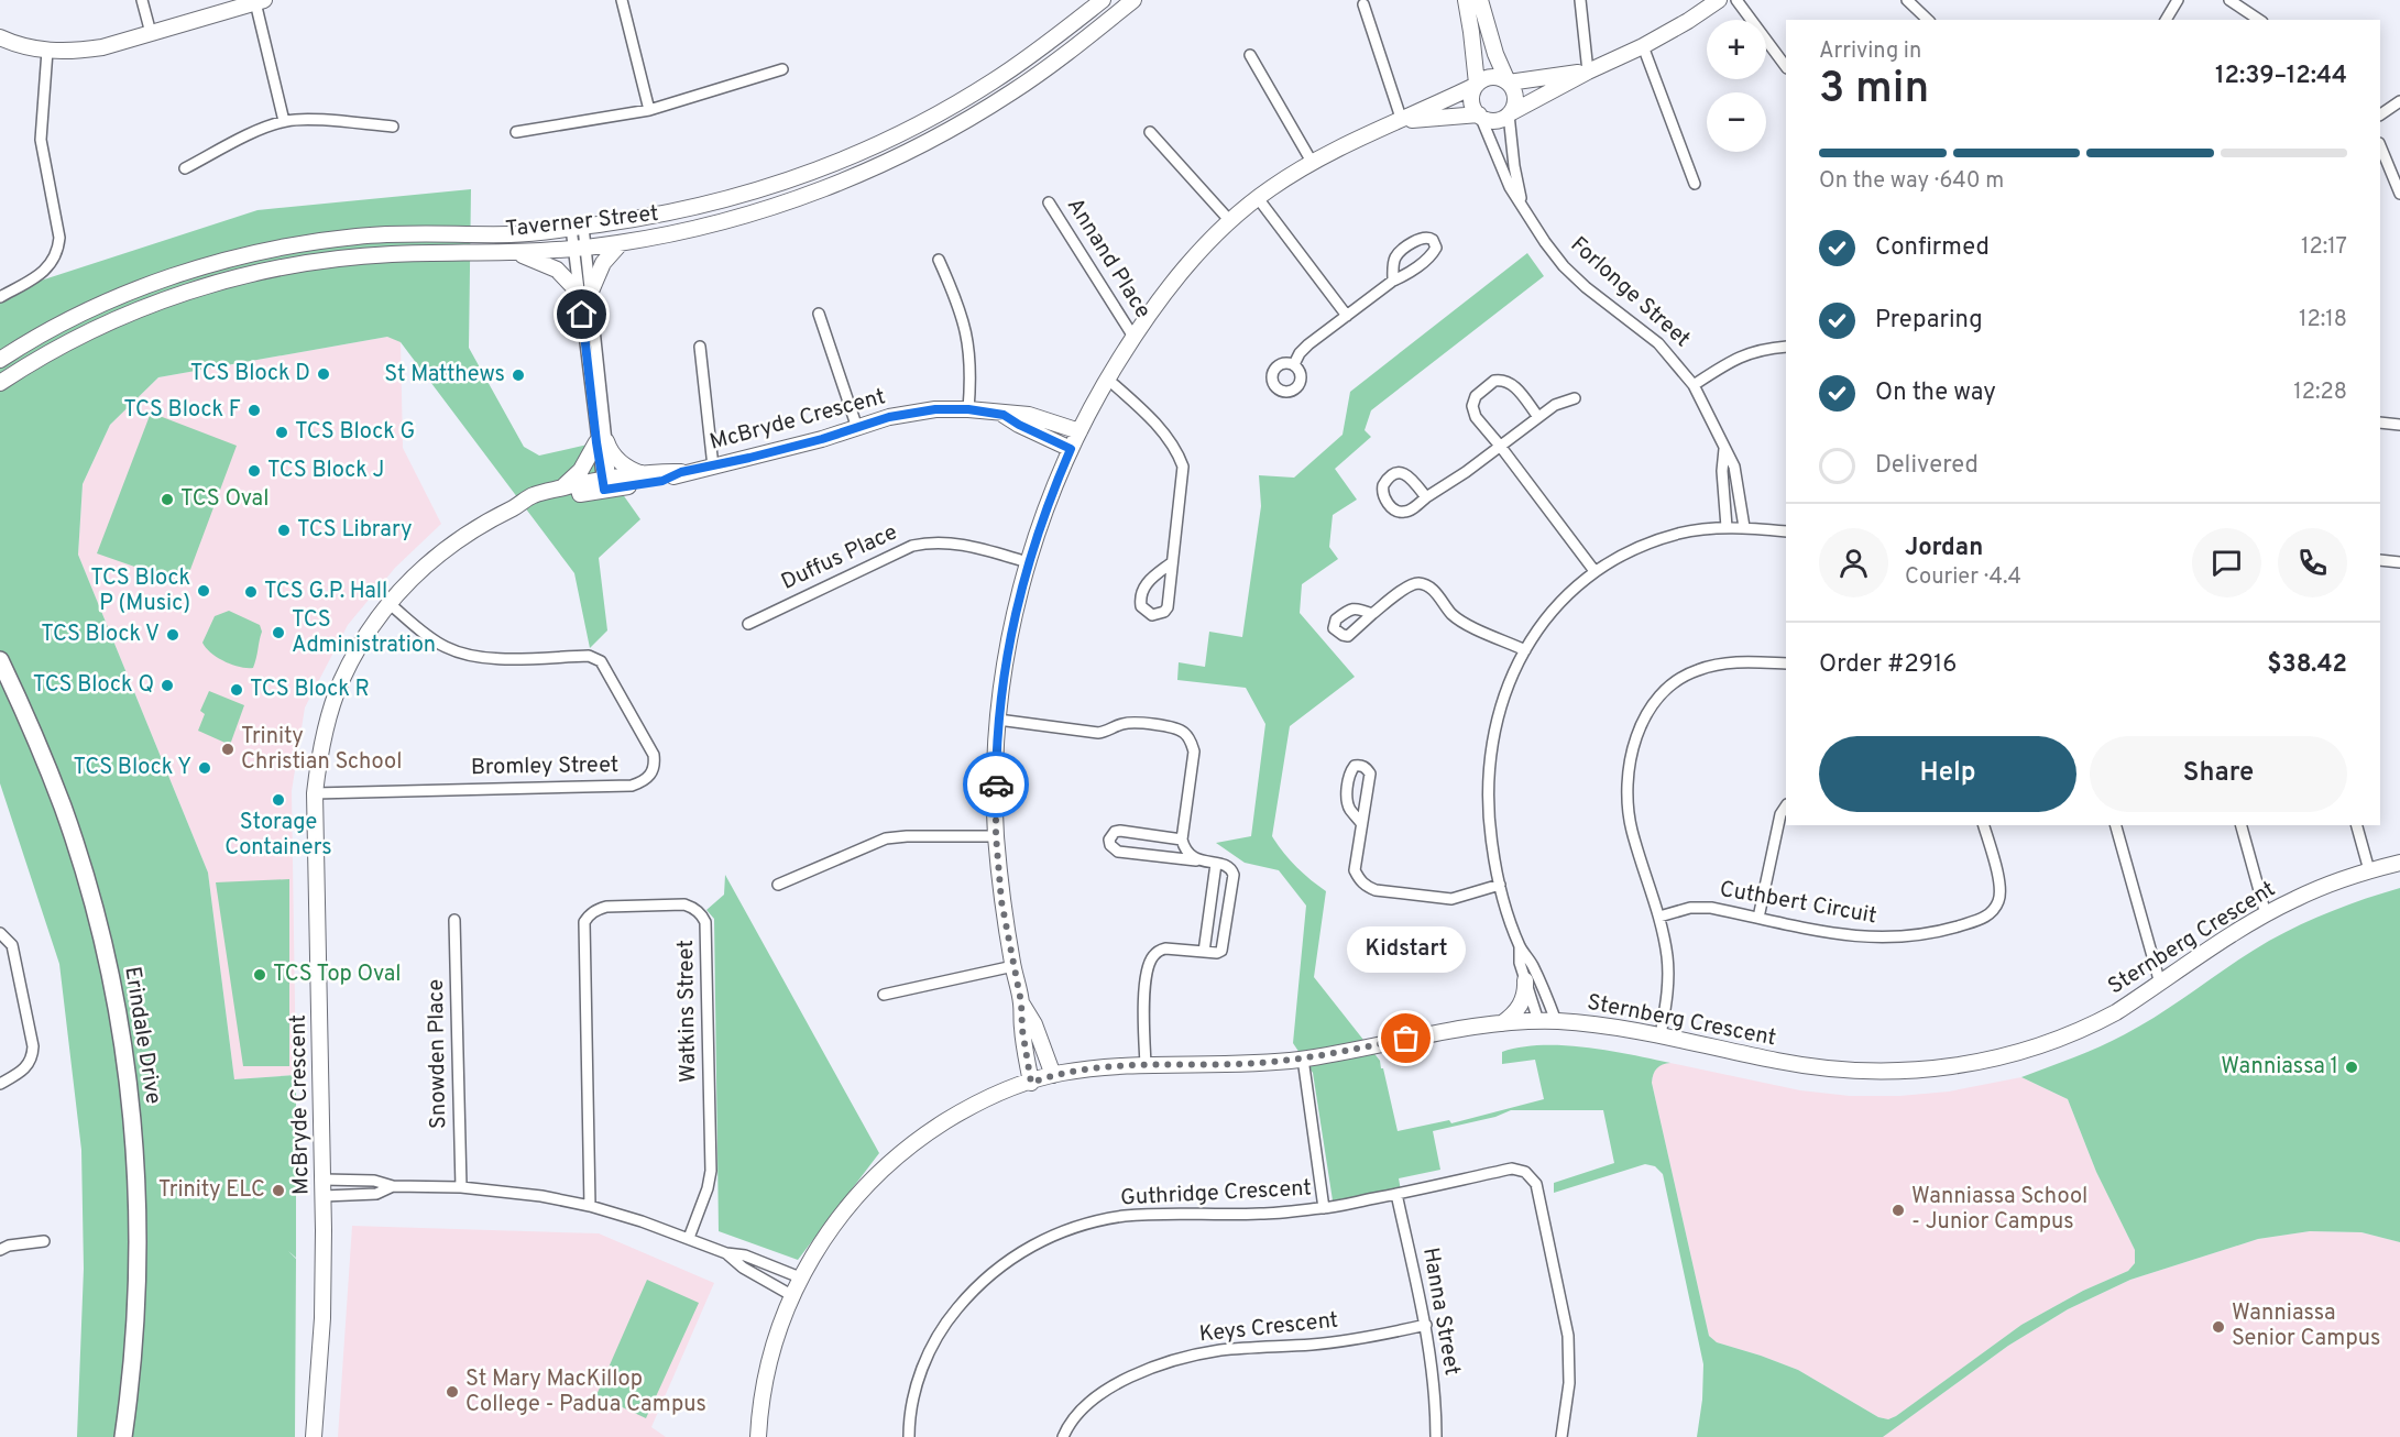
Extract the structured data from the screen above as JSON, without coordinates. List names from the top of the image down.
{
  "streets": {
    "main road": ["Erindale Drive"],
    "street": [
      "Taverner Street",
      "Annand Place",
      "Forlonge Street",
      "McBryde Crescent",
      "Duffus Place",
      "Bromley Street",
      "Cuthbert Circuit",
      "Sternberg Crescent",
      "Watkins Street",
      "Snowden Place",
      "Guthridge Crescent",
      "Hanna Street",
      "Keys Crescent"
    ]
  },
  "crossings": [
    ["McBryde Crescent", "Bromley Street"],
    ["Guthridge Crescent", "Hanna Street"],
    ["Hanna Street", "Keys Crescent"]
  ],
  "places": [
    "TCS Block D",
    "St Matthews",
    "TCS Block F",
    "TCS Block G",
    "TCS Block J",
    "TCS Oval",
    "TCS Library",
    "TCS Block P (Music)",
    "TCS G.P. Hall",
    "TCS Administration",
    "TCS Block V",
    "TCS Block Q",
    "TCS Block R",
    "Trinity Christian School",
    "TCS Block Y",
    "Storage Containers",
    "TCS Top Oval",
    "Kidstart",
    "Wanniassa 1",
    "Trinity ELC",
    "Wanniassa School - Junior Campus",
    "Wanniassa Senior Campus",
    "St Mary MacKillop College - Padua Campus"
  ],
  "page": {
    "map_buttons": ["+", "−"],
    "heading": ["3 min", "Arriving in", "12:39–12:44"],
    "panel": [
      "Jordan",
      "Courier · 4.4",
      "Order #2916",
      "$38.42"
    ],
    "bar": "On the way · 640 m",
    "list": [
      ["Confirmed", "12:17"],
      ["Preparing", "12:18"],
      ["On the way", "12:28"],
      "Delivered"
    ],
    "buttons": ["Help", "Share"],
    "bubble": "Kidstart"
  }
}
